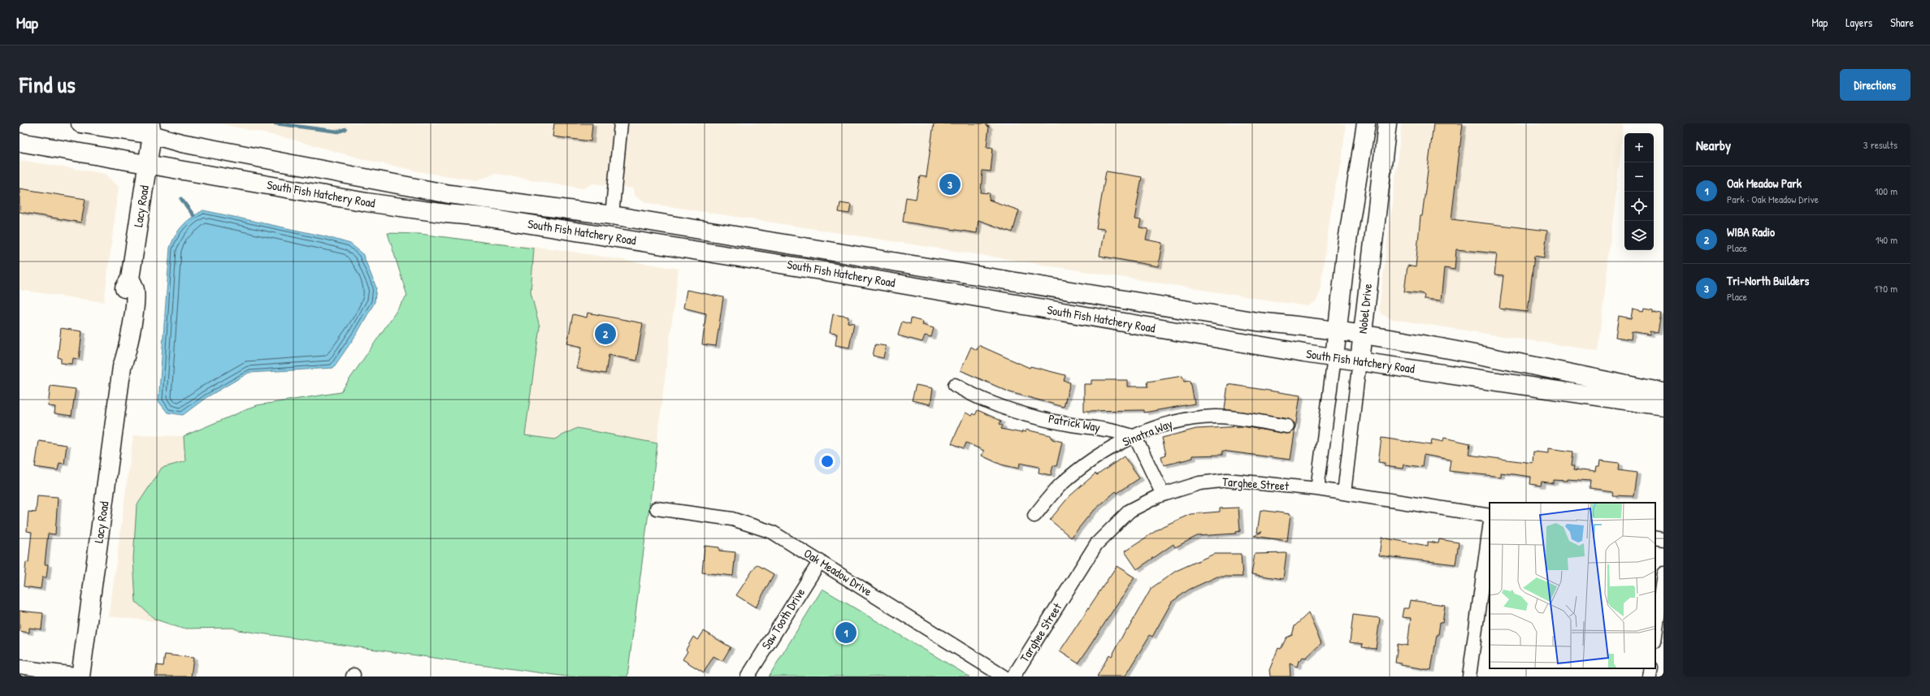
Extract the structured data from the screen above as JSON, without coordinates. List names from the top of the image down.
{
  "streets": {
    "main road": ["South Fish Hatchery Road", "Lacy Road", "Nobel Drive"],
    "street": [
      "Patrick Way",
      "Sinatra Way",
      "Targhee Street",
      "Oak Meadow Drive",
      "Saw Tooth Drive"
    ]
  },
  "crossings": [
    ["South Fish Hatchery Road", "Lacy Road"],
    ["South Fish Hatchery Road", "Nobel Drive"],
    ["Nobel Drive", "Targhee Street"],
    ["Patrick Way", "Sinatra Way"],
    ["Oak Meadow Drive", "Saw Tooth Drive"]
  ],
  "page": {
    "header": "Map",
    "nav": ["Map", "Layers", "Share"],
    "title": "Find us",
    "buttons": "Directions",
    "heading": ["Nearby", "3 results"],
    "map_buttons": ["+", "−"],
    "list": [
      {
        "mark": "1",
        "name": "Oak Meadow Park",
        "note": "Park · Oak Meadow Drive",
        "value": "100 m"
      },
      {
        "mark": "2",
        "name": "WIBA Radio",
        "note": "Place",
        "value": "140 m"
      },
      {
        "mark": "3",
        "name": "Tri-North Builders",
        "note": "Place",
        "value": "170 m"
      }
    ],
    "pins": ["3", "2", "1"]
  }
}
